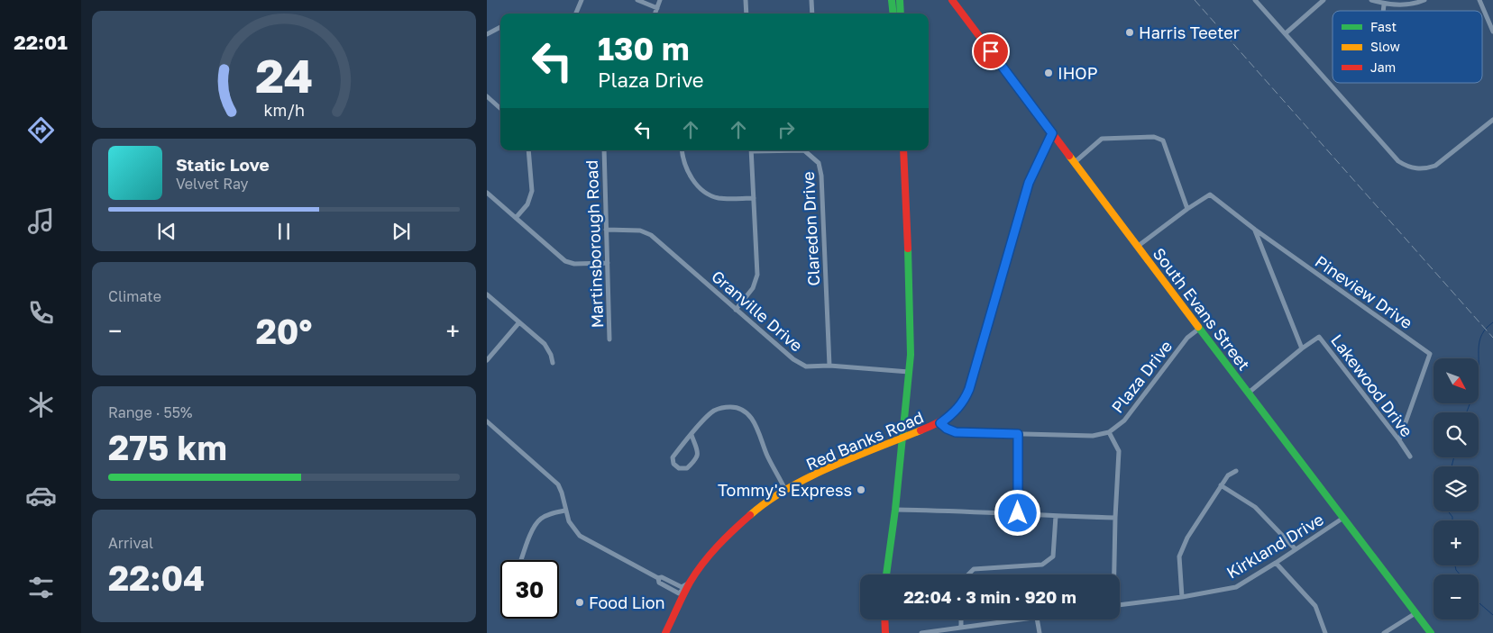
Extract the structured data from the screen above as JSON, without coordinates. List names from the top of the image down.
{
  "streets": {
    "main road": ["South Evans Street", "Red Banks Road"],
    "street": [
      "Claredon Drive",
      "Martinsborough Road",
      "Pineview Drive",
      "Granville Drive",
      "Plaza Drive",
      "Lakewood Drive",
      "Kirkland Drive"
    ]
  },
  "crossings": [
    ["Claredon Drive", "Granville Drive"],
    ["Martinsborough Road", "Granville Drive"],
    ["Pineview Drive", "Lakewood Drive"],
    ["South Evans Street", "Plaza Drive"],
    ["South Evans Street", "Lakewood Drive"],
    ["South Evans Street", "Red Banks Road"],
    ["South Evans Street", "Kirkland Drive"],
    ["Plaza Drive", "Red Banks Road"]
  ],
  "places": [
    "Harris Teeter",
    "IHOP",
    "Tommy's Express",
    "Food Lion"
  ],
  "legend": ["Fast", "Slow", "Jam"],
  "north": "bottom right",
  "page": {
    "tabs": "22:01",
    "turn": ["130 m", "Plaza Drive"],
    "song": ["Static Love", "Velvet Ray"],
    "tile": [
      "Climate",
      ["Range · 55%", "275 km"],
      ["Arrival", "22:04"]
    ],
    "heat": ["−", "20°", "+"],
    "map_buttons": ["+", "−"],
    "limit": "30",
    "trip": "22:04 · 3 min · 920 m",
    "gauge": ["24", "km/h"]
  }
}
